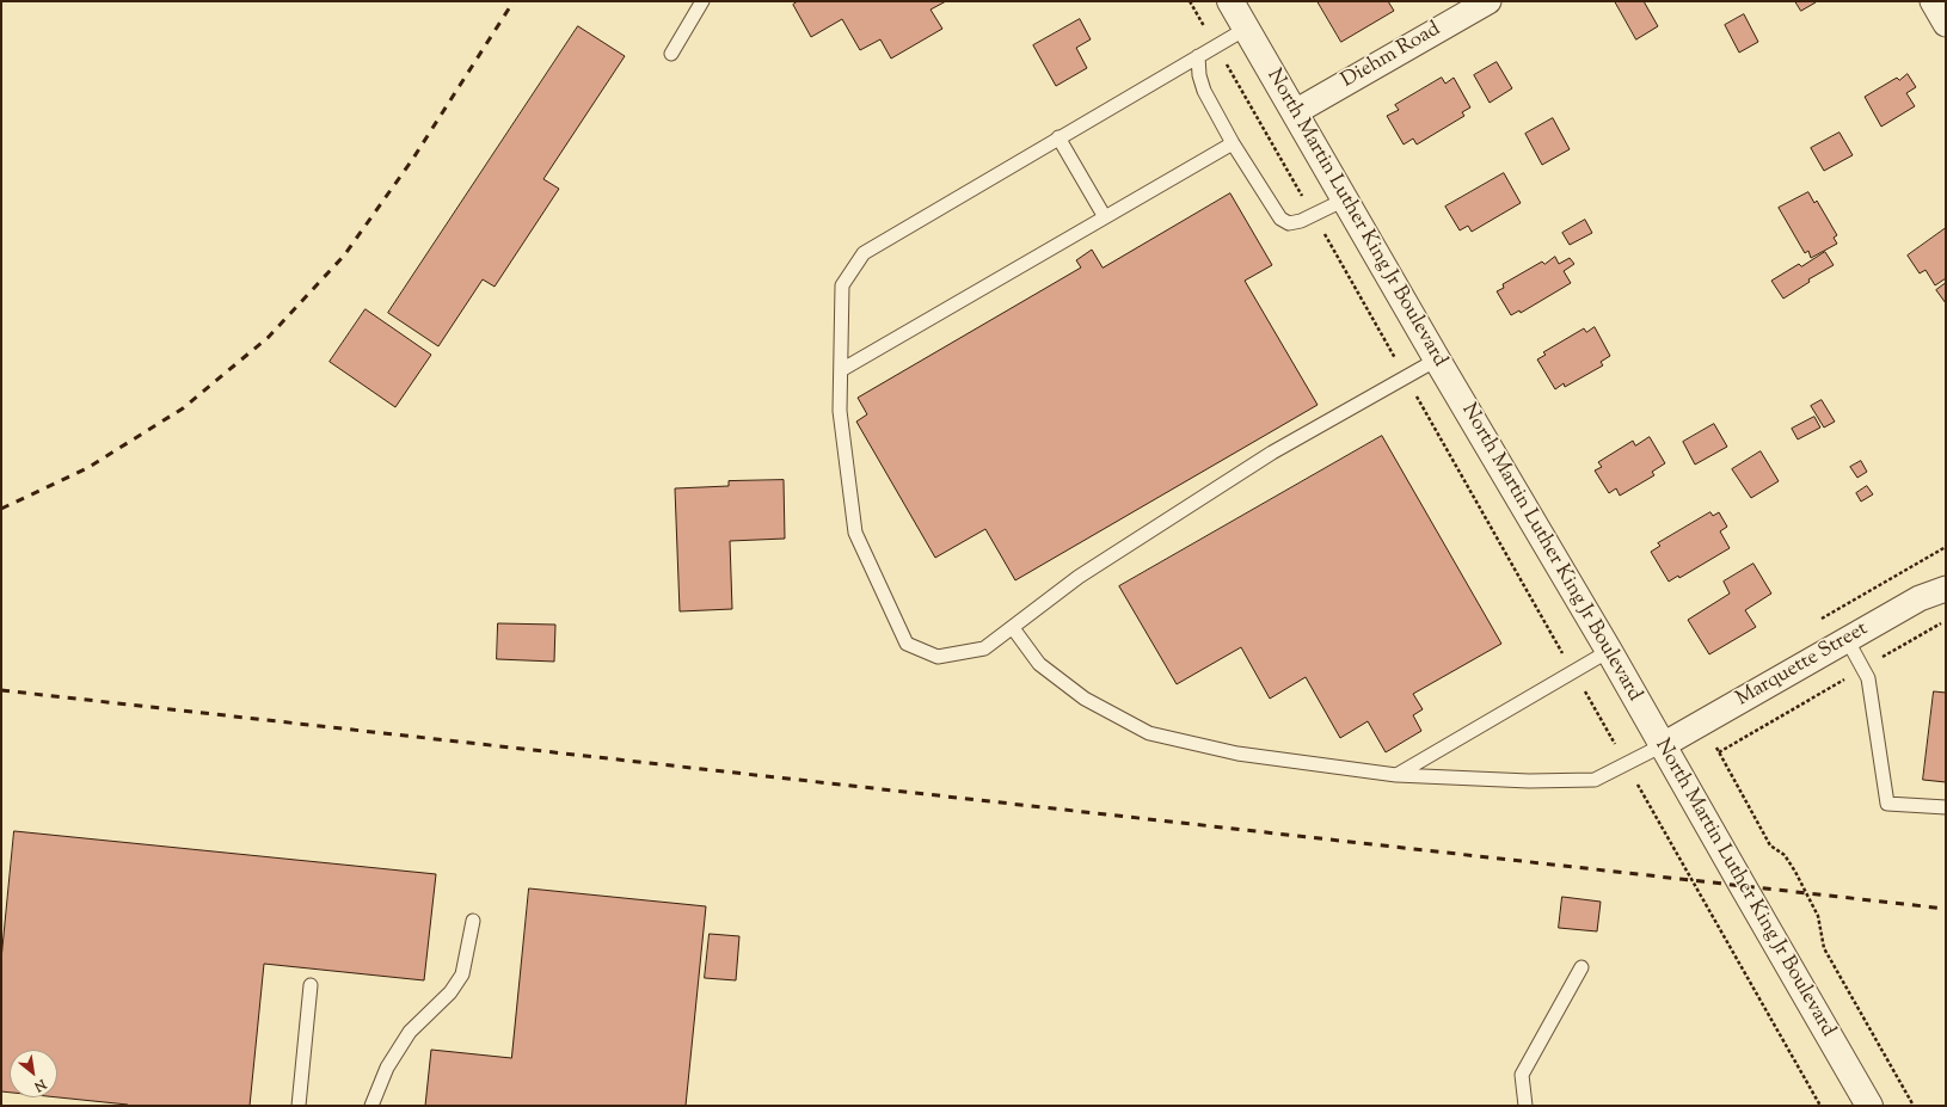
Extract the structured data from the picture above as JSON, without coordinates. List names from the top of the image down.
{
  "streets": {
    "street": ["Diehm Road", "North Martin Luther King Jr Boulevard", "Marquette Street"]
  },
  "crossings": [
    ["Diehm Road", "North Martin Luther King Jr Boulevard"],
    ["North Martin Luther King Jr Boulevard", "Marquette Street"]
  ],
  "north": "bottom right"
}
